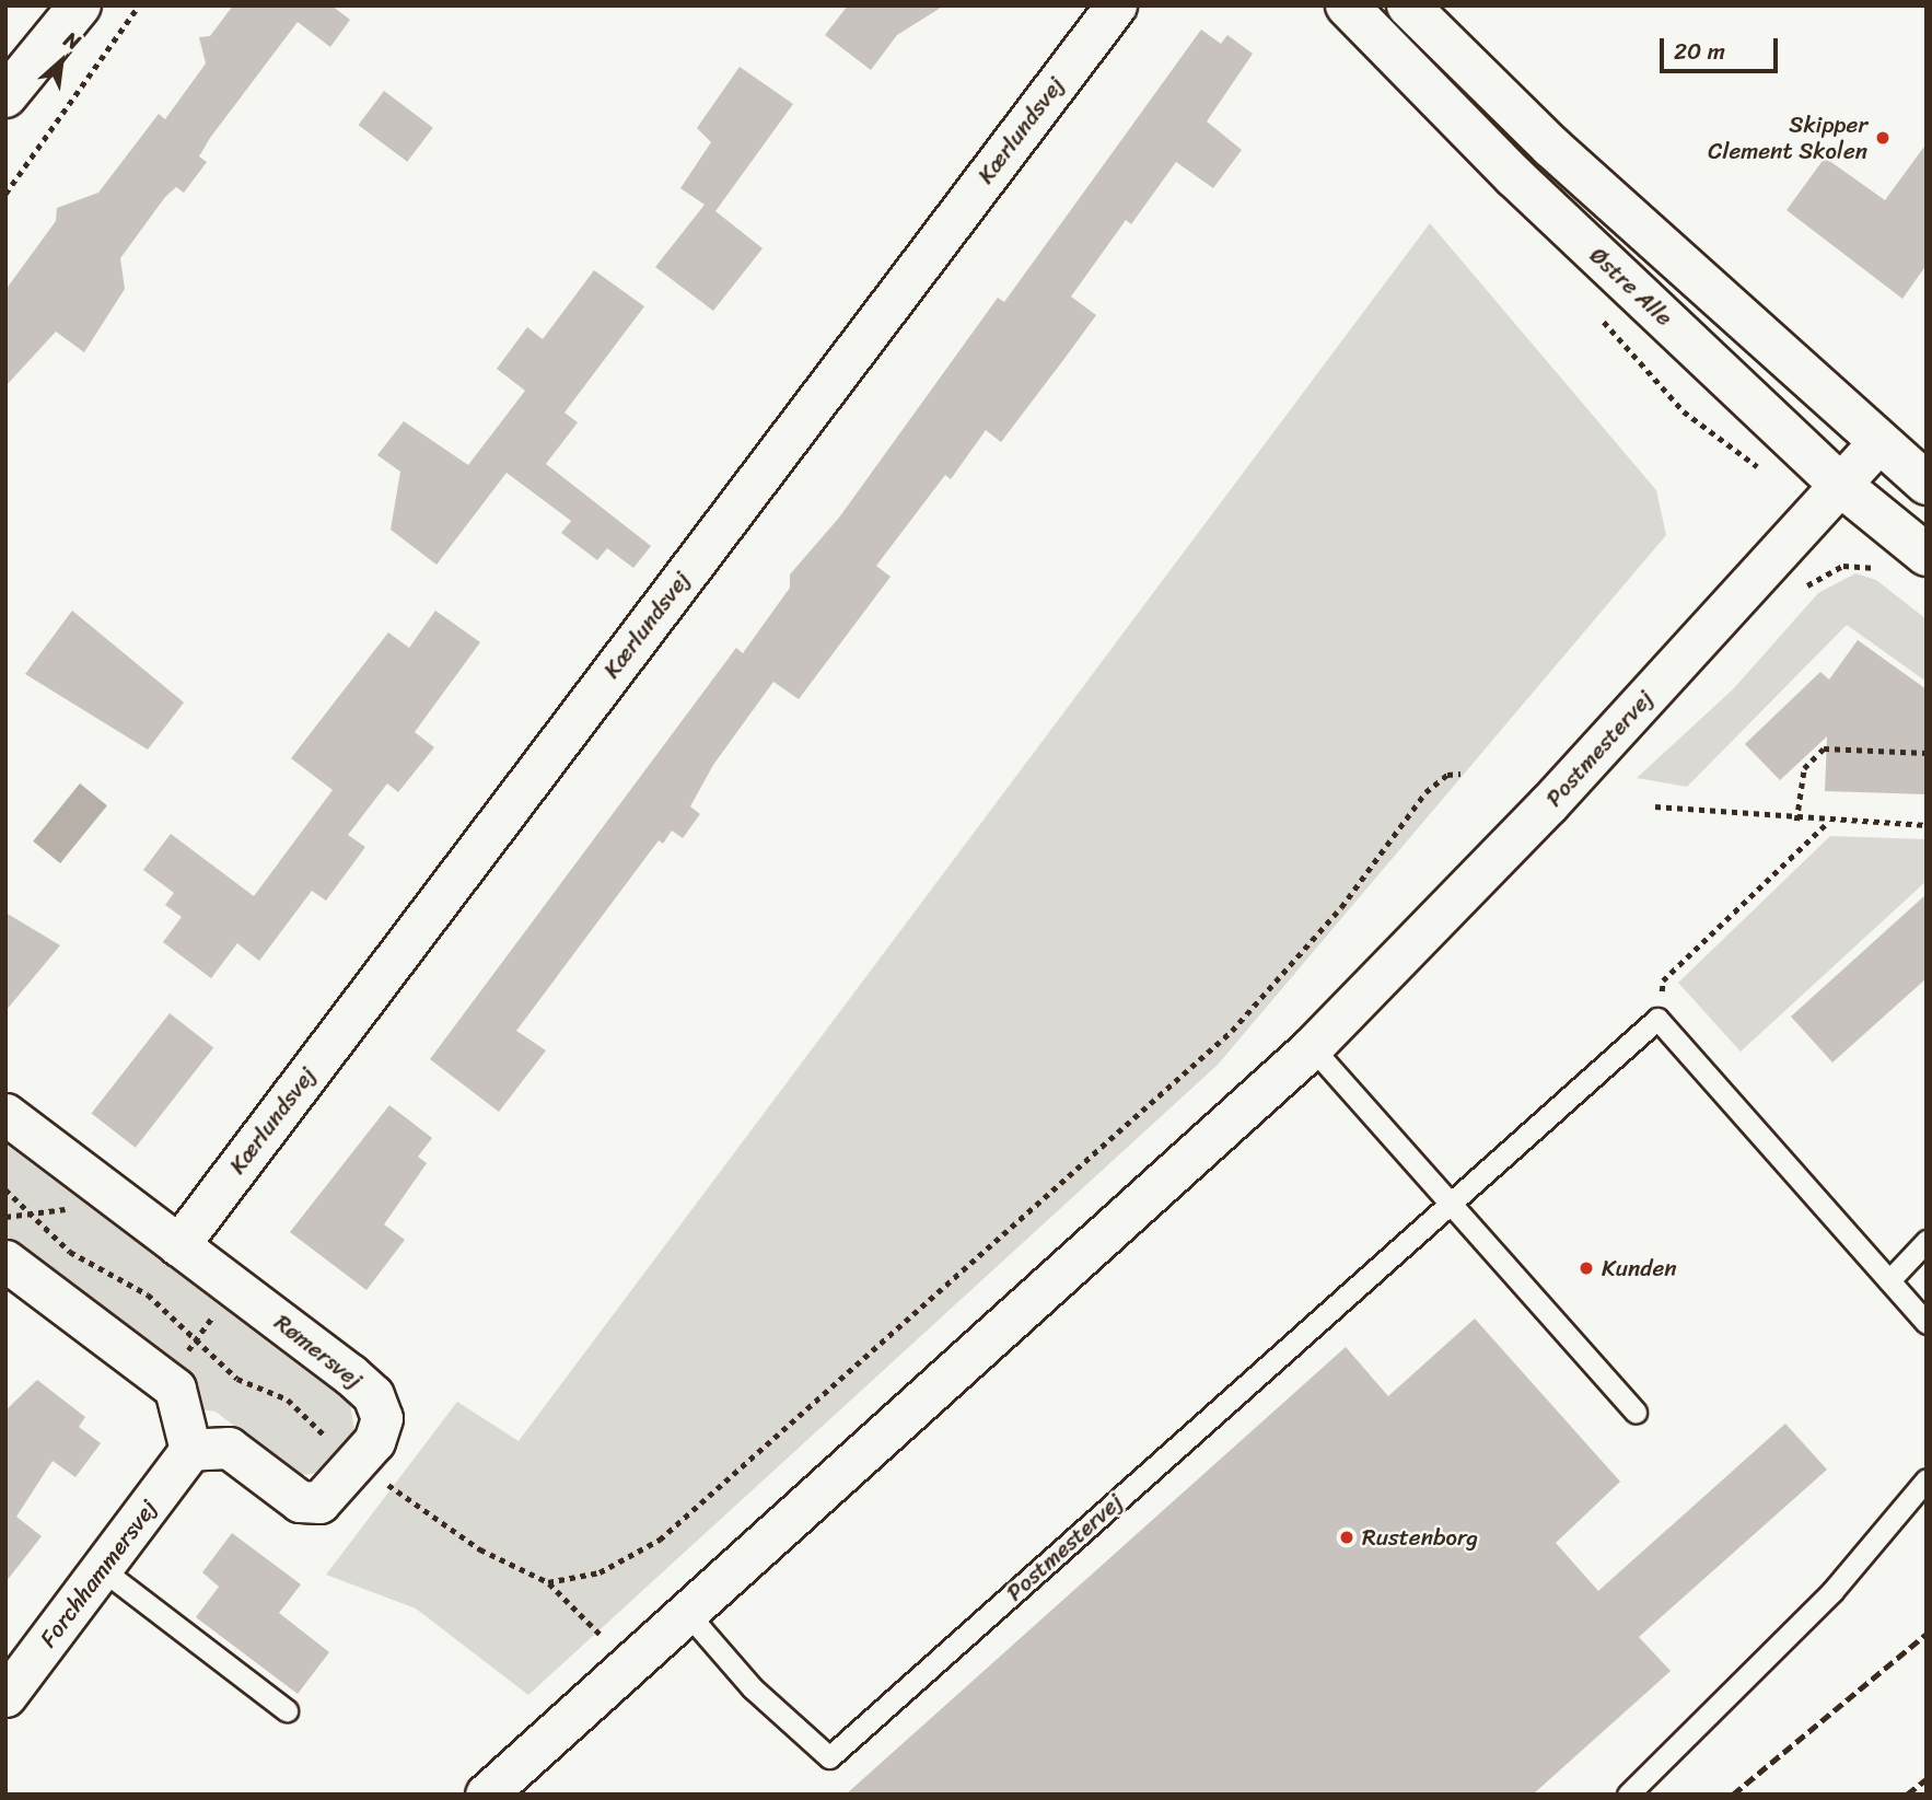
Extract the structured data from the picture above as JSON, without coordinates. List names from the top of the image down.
{
  "streets": {
    "street": [
      "Kærlundsvej",
      "Østre Alle",
      "Postmestervej",
      "Rømersvej",
      "Forchhammersvej"
    ]
  },
  "crossings": [
    ["Kærlundsvej", "Rømersvej"],
    ["Østre Alle", "Postmestervej"],
    ["Rømersvej", "Forchhammersvej"]
  ],
  "places": ["Skipper Clement Skolen", "Kunden", "Rustenborg"],
  "scale_bar": "20 m",
  "north": "top right"
}
